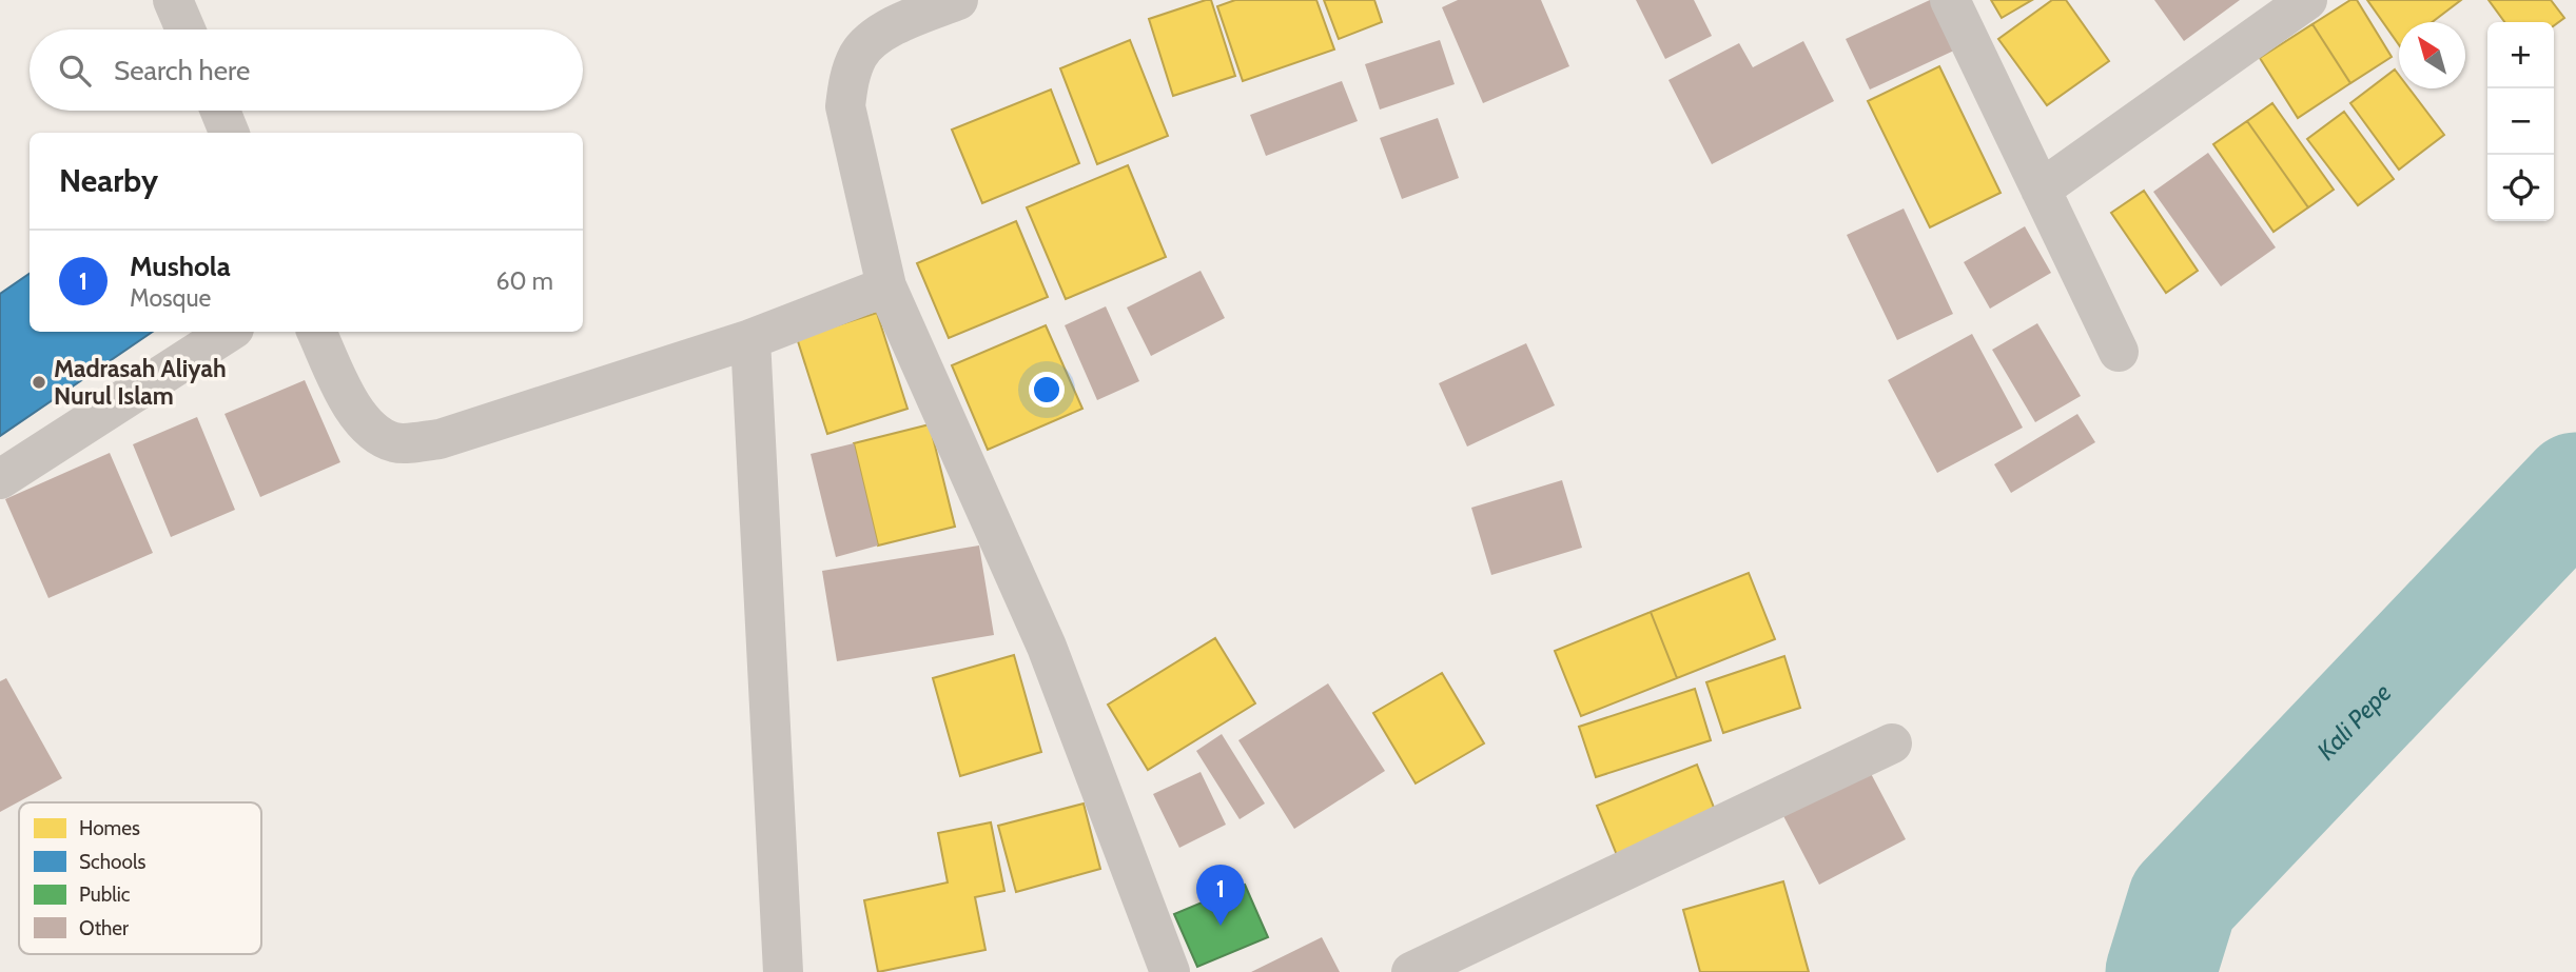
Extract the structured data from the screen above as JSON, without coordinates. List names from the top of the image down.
{
  "water": ["Kali Pepe"],
  "places": ["Madrasah Aliyah Nurul Islam"],
  "legend": [
    "Homes",
    "Schools",
    "Public",
    "Other"
  ],
  "north": "top left",
  "page": {
    "map_buttons": ["+", "−"],
    "search": "Search here",
    "heading": "Nearby",
    "list": [
      {
        "mark": "1",
        "name": "Mushola",
        "note": "Mosque",
        "value": "60 m"
      }
    ],
    "pins": "1"
  }
}
